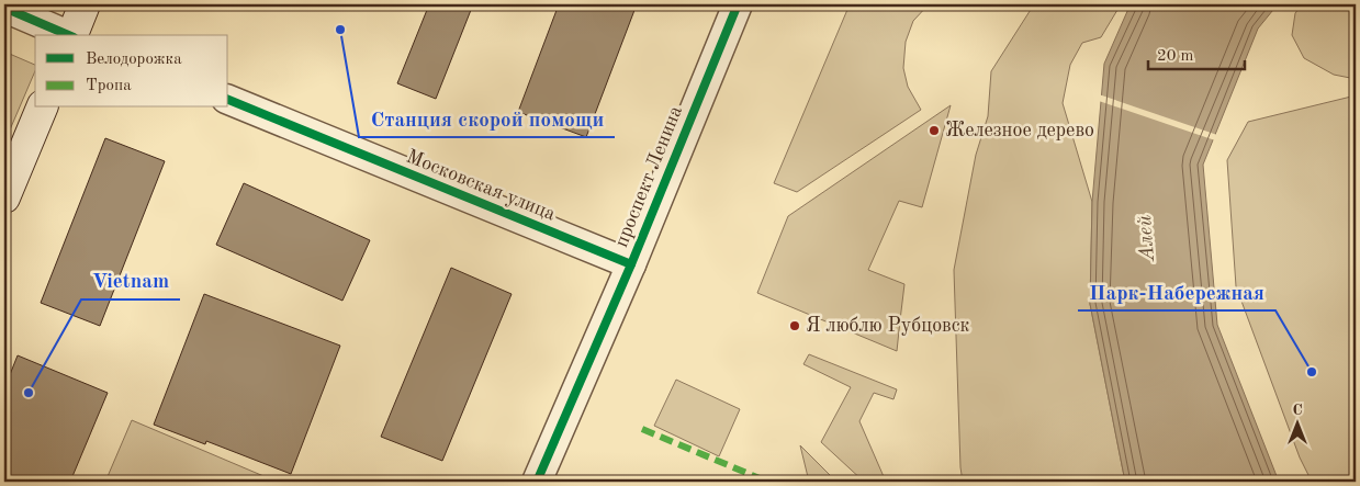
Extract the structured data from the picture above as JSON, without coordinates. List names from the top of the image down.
{
  "streets": {
    "street": ["проспект Ленина", "Московская улица"]
  },
  "crossings": [
    ["проспект Ленина", "Московская улица"]
  ],
  "water": ["Алей"],
  "places": [
    "Станция скорой помощи",
    "Железное дерево",
    "Я люблю Рубцовск",
    "Парк-Набережная",
    "Vietnam"
  ],
  "legend": ["Велодорожка", "Тропа"],
  "scale_bar": "20 m",
  "north": "top"
}
